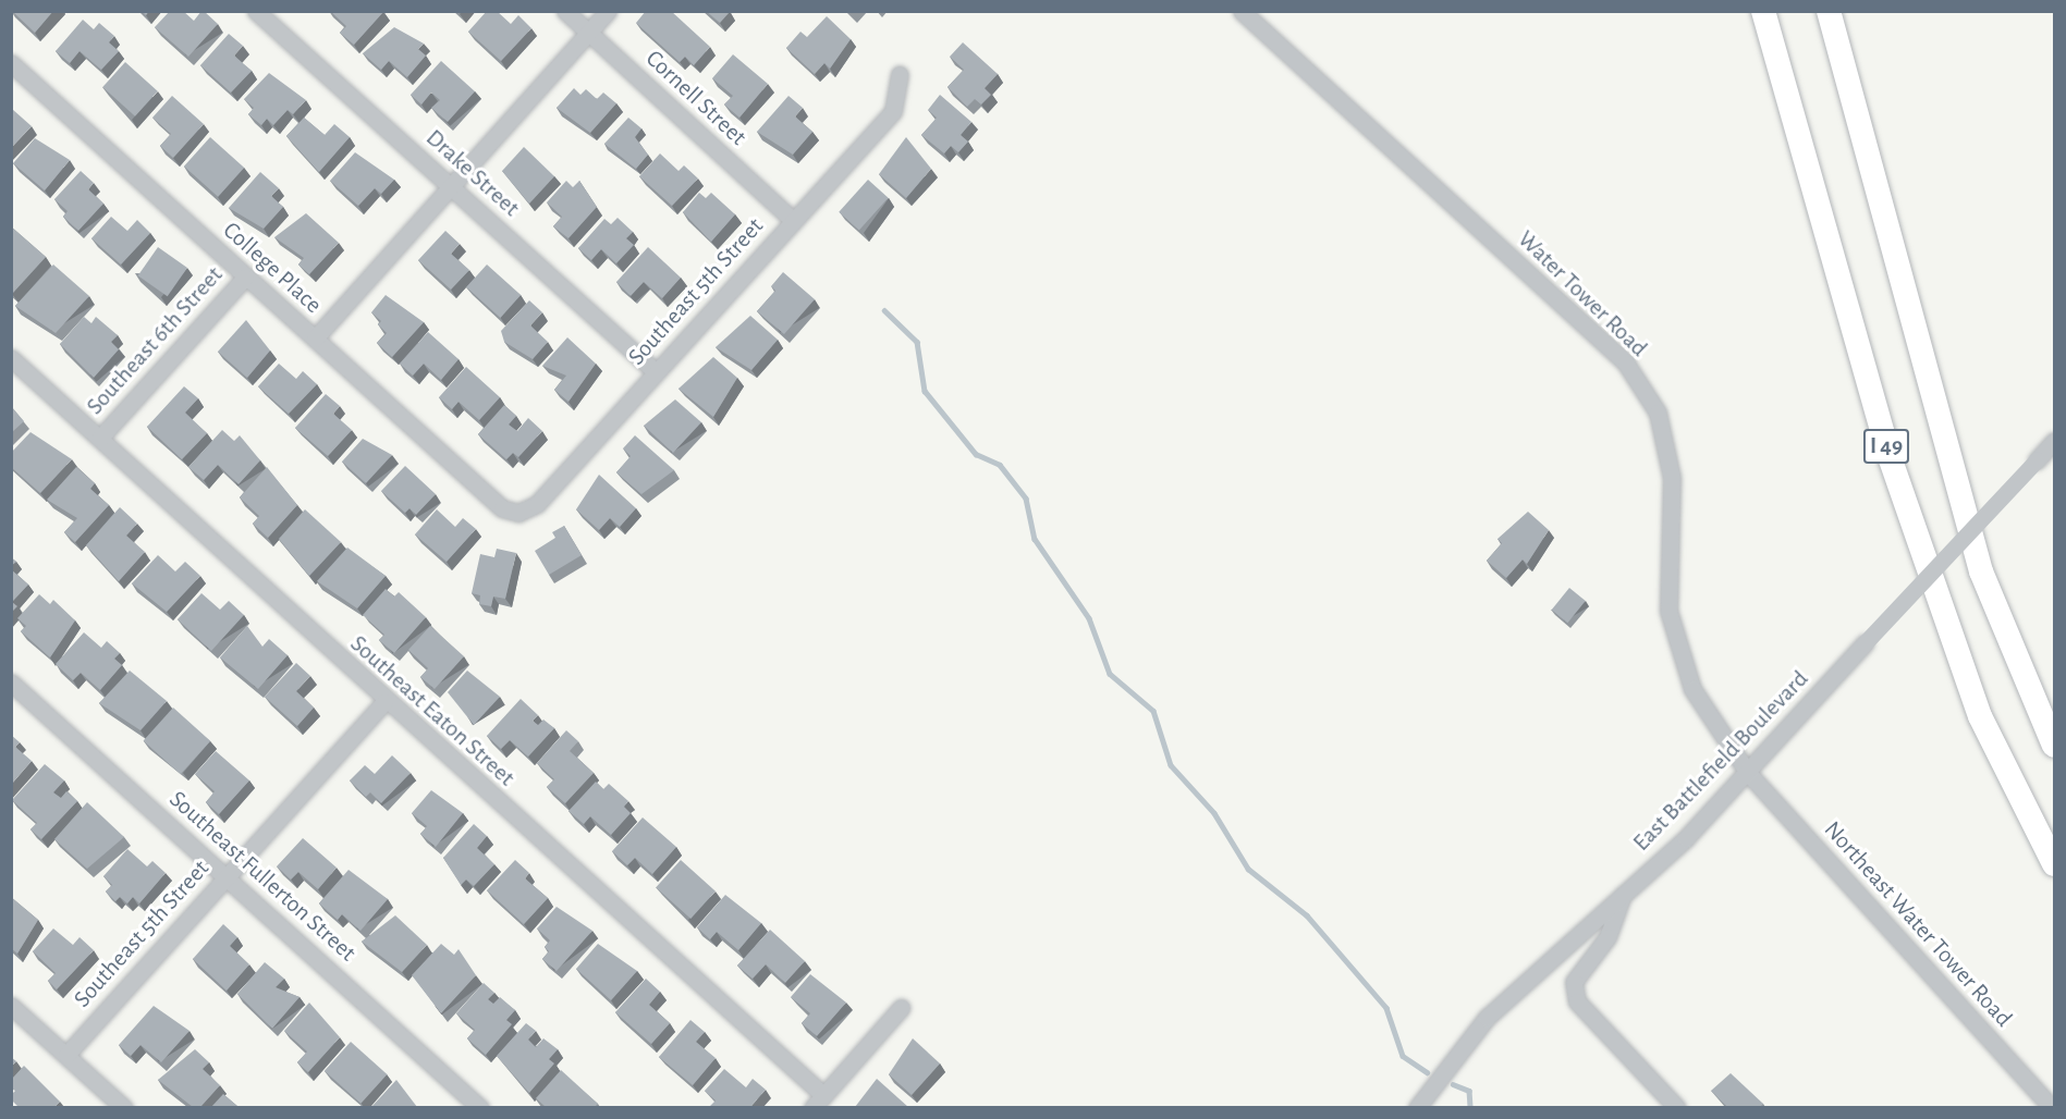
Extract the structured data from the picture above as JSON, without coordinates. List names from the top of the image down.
{
  "streets": {
    "highway": ["I 49"],
    "street": [
      "Cornell Street",
      "Drake Street",
      "College Place",
      "Southeast 5th Street",
      "Water Tower Road",
      "Southeast 6th Street",
      "Southeast Eaton Street",
      "East Battlefield Boulevard",
      "Southeast Fullerton Street",
      "Northeast Water Tower Road"
    ]
  },
  "crossings": [
    ["Cornell Street", "Southeast 5th Street"],
    ["Drake Street", "Southeast 5th Street"],
    ["College Place", "Southeast 5th Street"],
    ["College Place", "Southeast 6th Street"],
    ["Southeast 5th Street", "Southeast Eaton Street"],
    ["Southeast 5th Street", "Southeast Fullerton Street"],
    ["Water Tower Road", "East Battlefield Boulevard"],
    ["Water Tower Road", "Northeast Water Tower Road"],
    ["Southeast 6th Street", "Southeast Eaton Street"],
    ["East Battlefield Boulevard", "Northeast Water Tower Road"]
  ]
}
